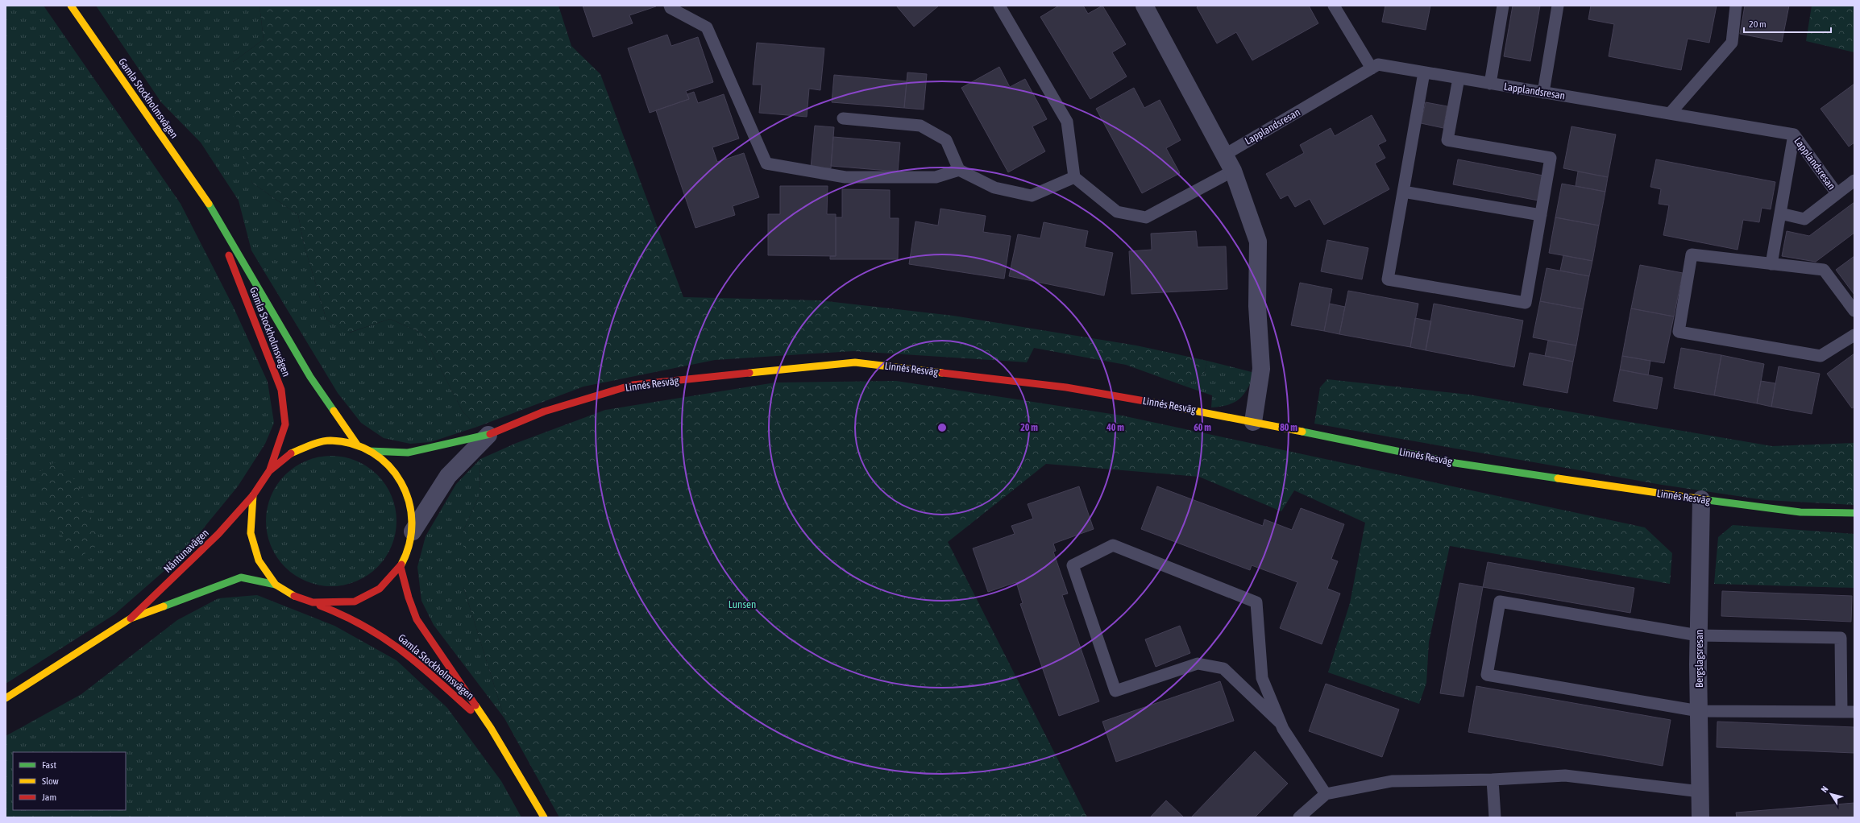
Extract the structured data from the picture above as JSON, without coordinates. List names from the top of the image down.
{
  "streets": {
    "street": [
      "Gamla Stockholmsvägen",
      "Linnés Resväg",
      "Nåntunavägen",
      "Bergslagsresan"
    ],
    "lane": ["Lapplandsresan"]
  },
  "crossings": [
    ["Gamla Stockholmsvägen", "Nåntunavägen"],
    ["Linnés Resväg", "Bergslagsresan"]
  ],
  "parks": ["Lunsen"],
  "legend": ["Fast", "Slow", "Jam"],
  "scale_bar": "20 m",
  "north": "top left",
  "rings": [
    "20 m",
    "40 m",
    "60 m",
    "80 m"
  ]
}
